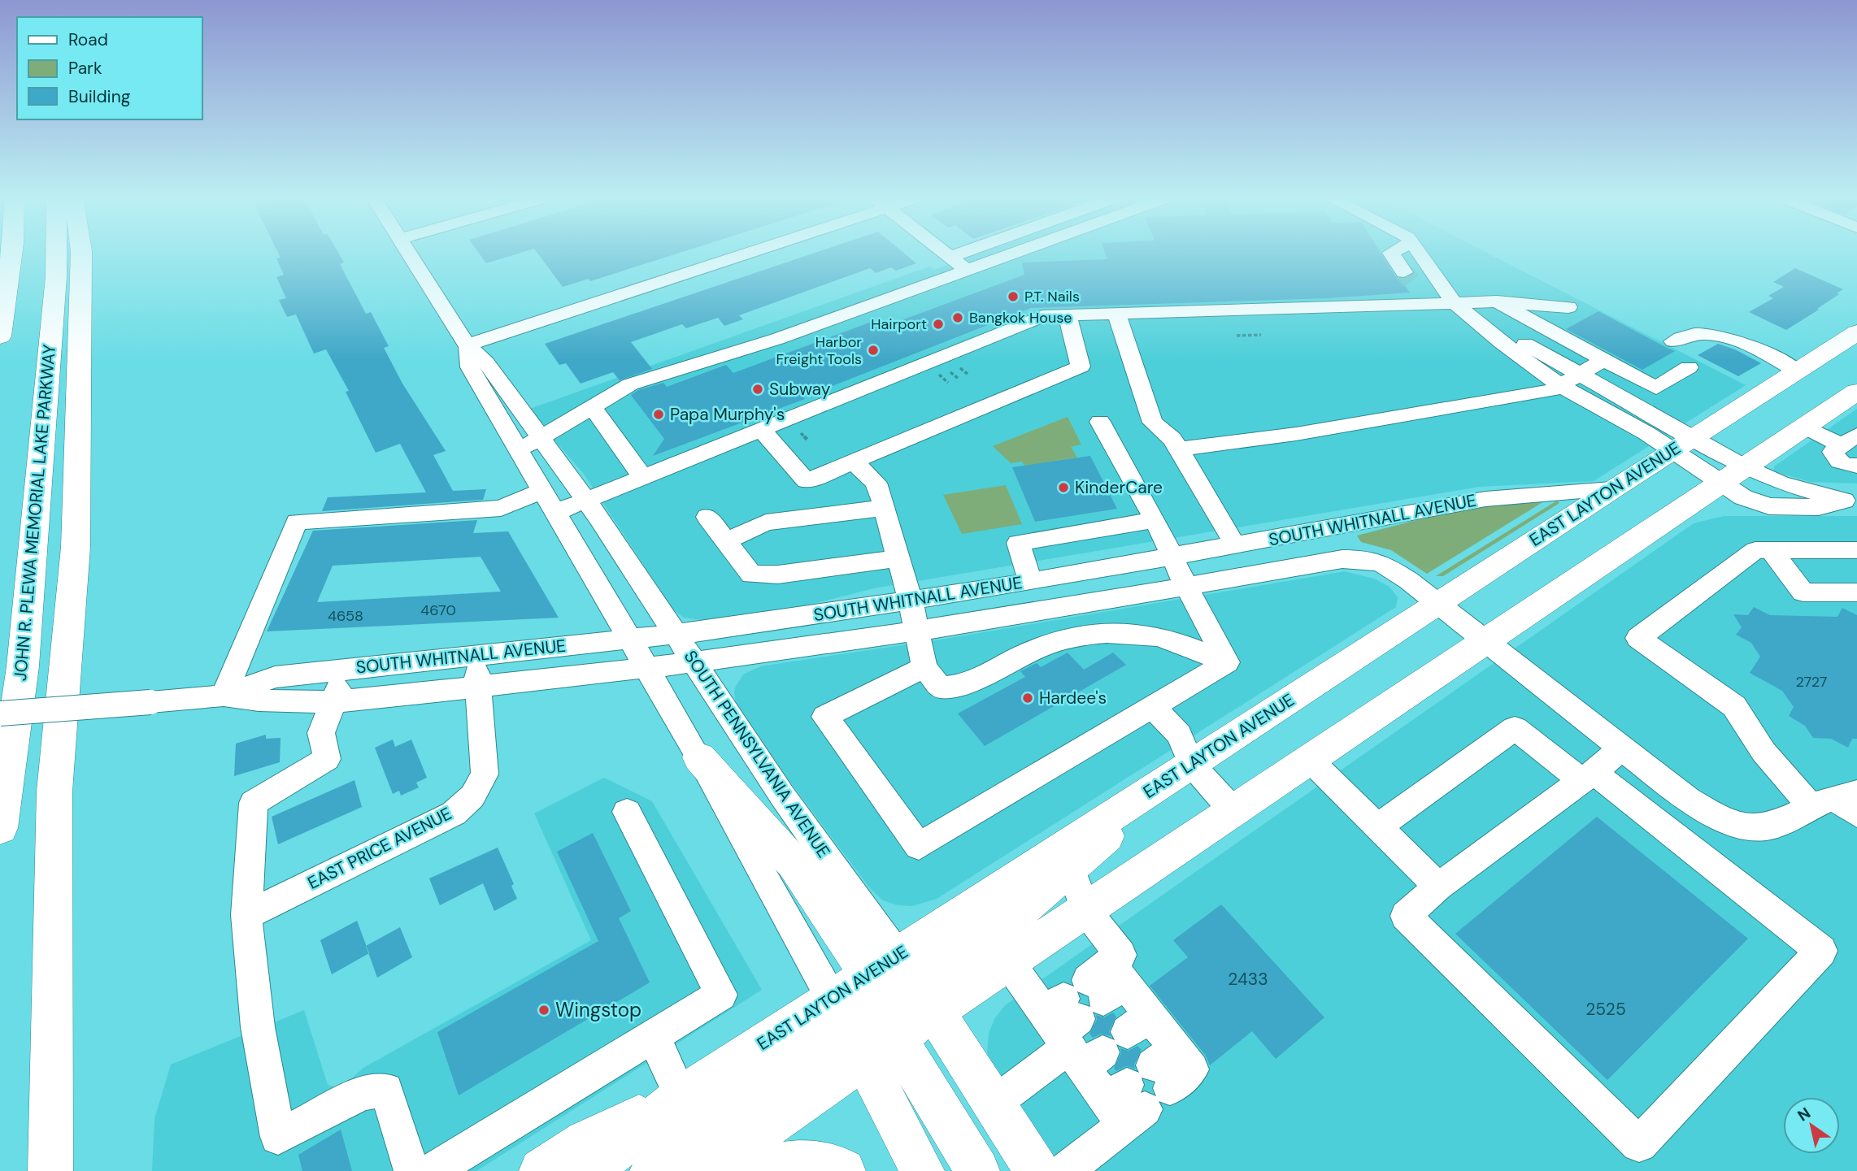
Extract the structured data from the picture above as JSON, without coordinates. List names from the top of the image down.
{
  "streets": {
    "main road": ["EAST LAYTON AVENUE", "JOHN R. PLEWA MEMORIAL LAKE PARKWAY", "SOUTH PENNSYLVANIA AVENUE"],
    "street": ["SOUTH WHITNALL AVENUE", "EAST PRICE AVENUE"]
  },
  "crossings": [
    ["EAST LAYTON AVENUE", "SOUTH WHITNALL AVENUE"],
    ["EAST LAYTON AVENUE", "SOUTH PENNSYLVANIA AVENUE"],
    ["SOUTH WHITNALL AVENUE", "SOUTH PENNSYLVANIA AVENUE"],
    ["SOUTH WHITNALL AVENUE", "EAST PRICE AVENUE"]
  ],
  "places": [
    "P.T. Nails",
    "Bangkok House",
    "Hairport",
    "Harbor Freight Tools",
    "Subway",
    "Papa Murphy's",
    "KinderCare",
    "Hardee's",
    "Wingstop"
  ],
  "house_numbers": [
    "4670",
    "4658",
    "2727",
    "2433",
    "2525"
  ],
  "legend": ["Road", "Park", "Building"],
  "north": "top left"
}
